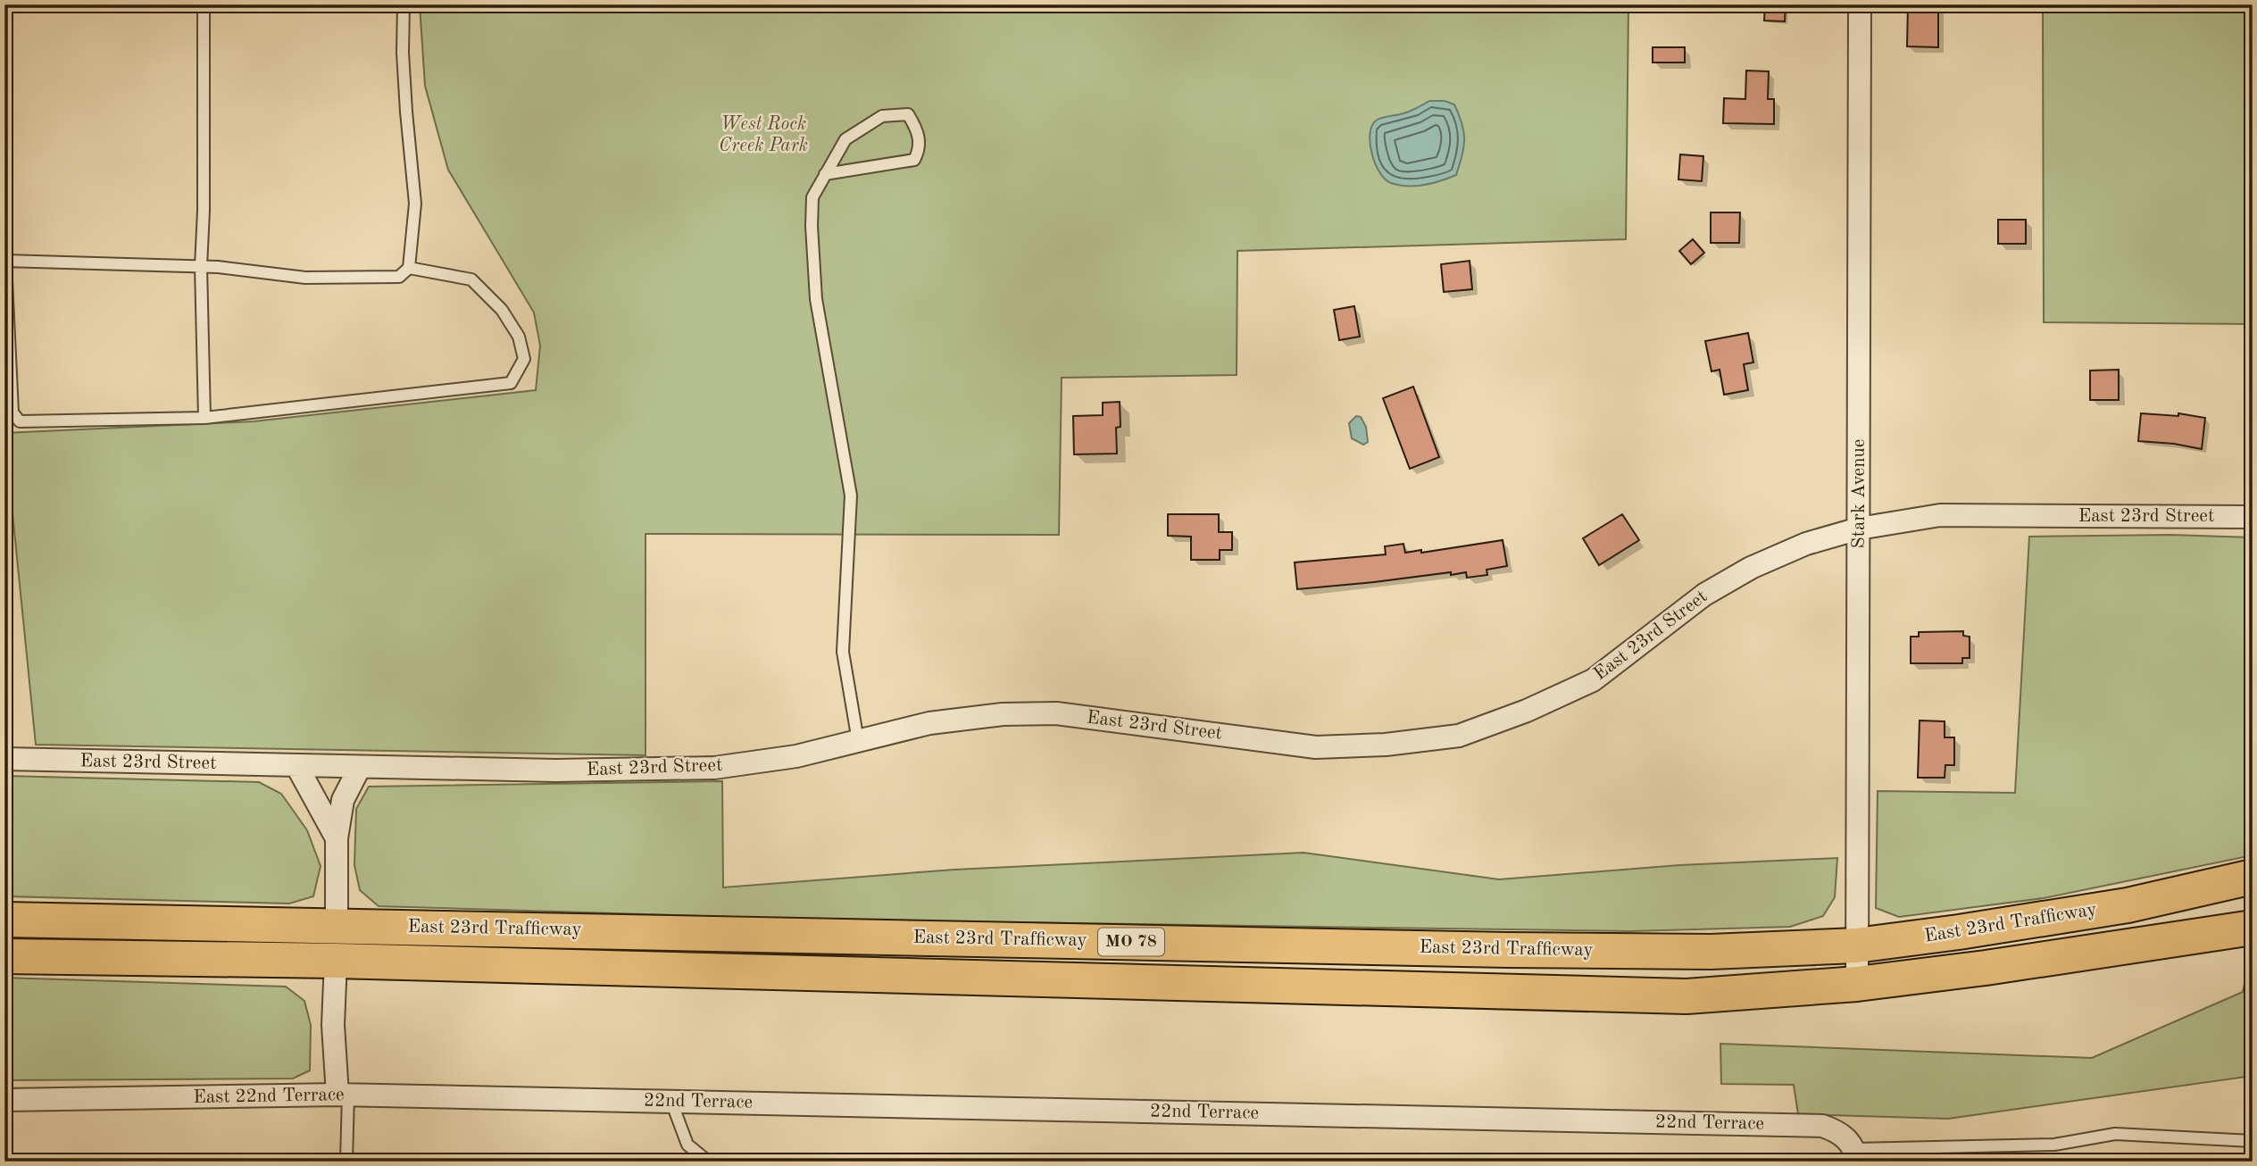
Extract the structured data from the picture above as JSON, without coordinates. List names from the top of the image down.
{
  "streets": {
    "main road": ["East 23rd Trafficway", "MO 78"],
    "street": [
      "Stark Avenue",
      "East 23rd Street",
      "East 22nd Terrace",
      "22nd Terrace"
    ]
  },
  "crossings": [
    ["Stark Avenue", "East 23rd Street"],
    ["Stark Avenue", "East 23rd Trafficway"],
    ["East 22nd Terrace", "22nd Terrace"]
  ],
  "parks": ["West Rock Creek Park"]
}
